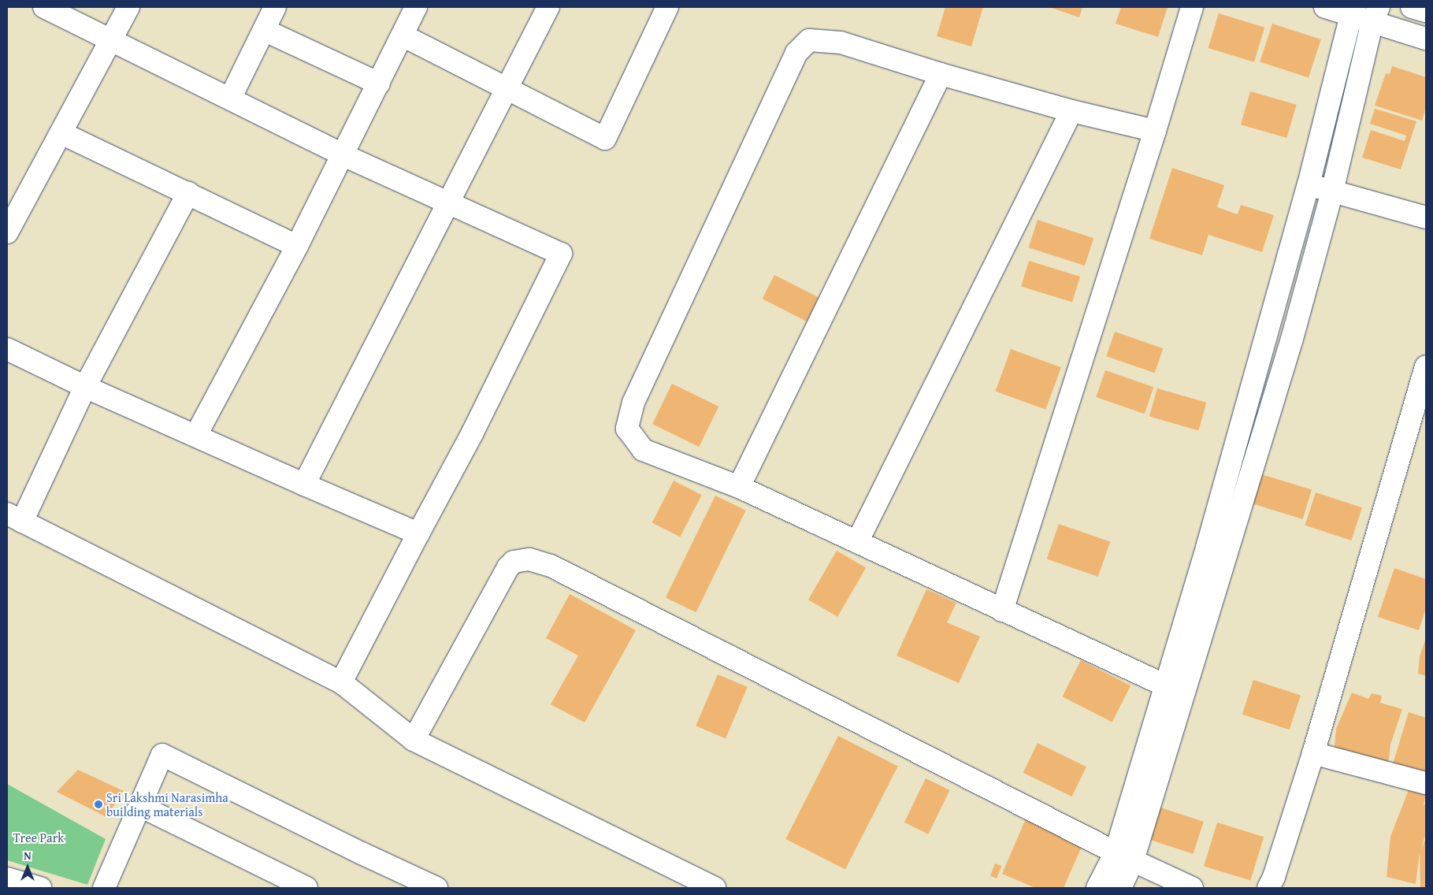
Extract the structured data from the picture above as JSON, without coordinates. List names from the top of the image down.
{
  "parks": ["Tree Park"],
  "places": ["Sri Lakshmi Narasimha building materials"],
  "north": "top"
}
